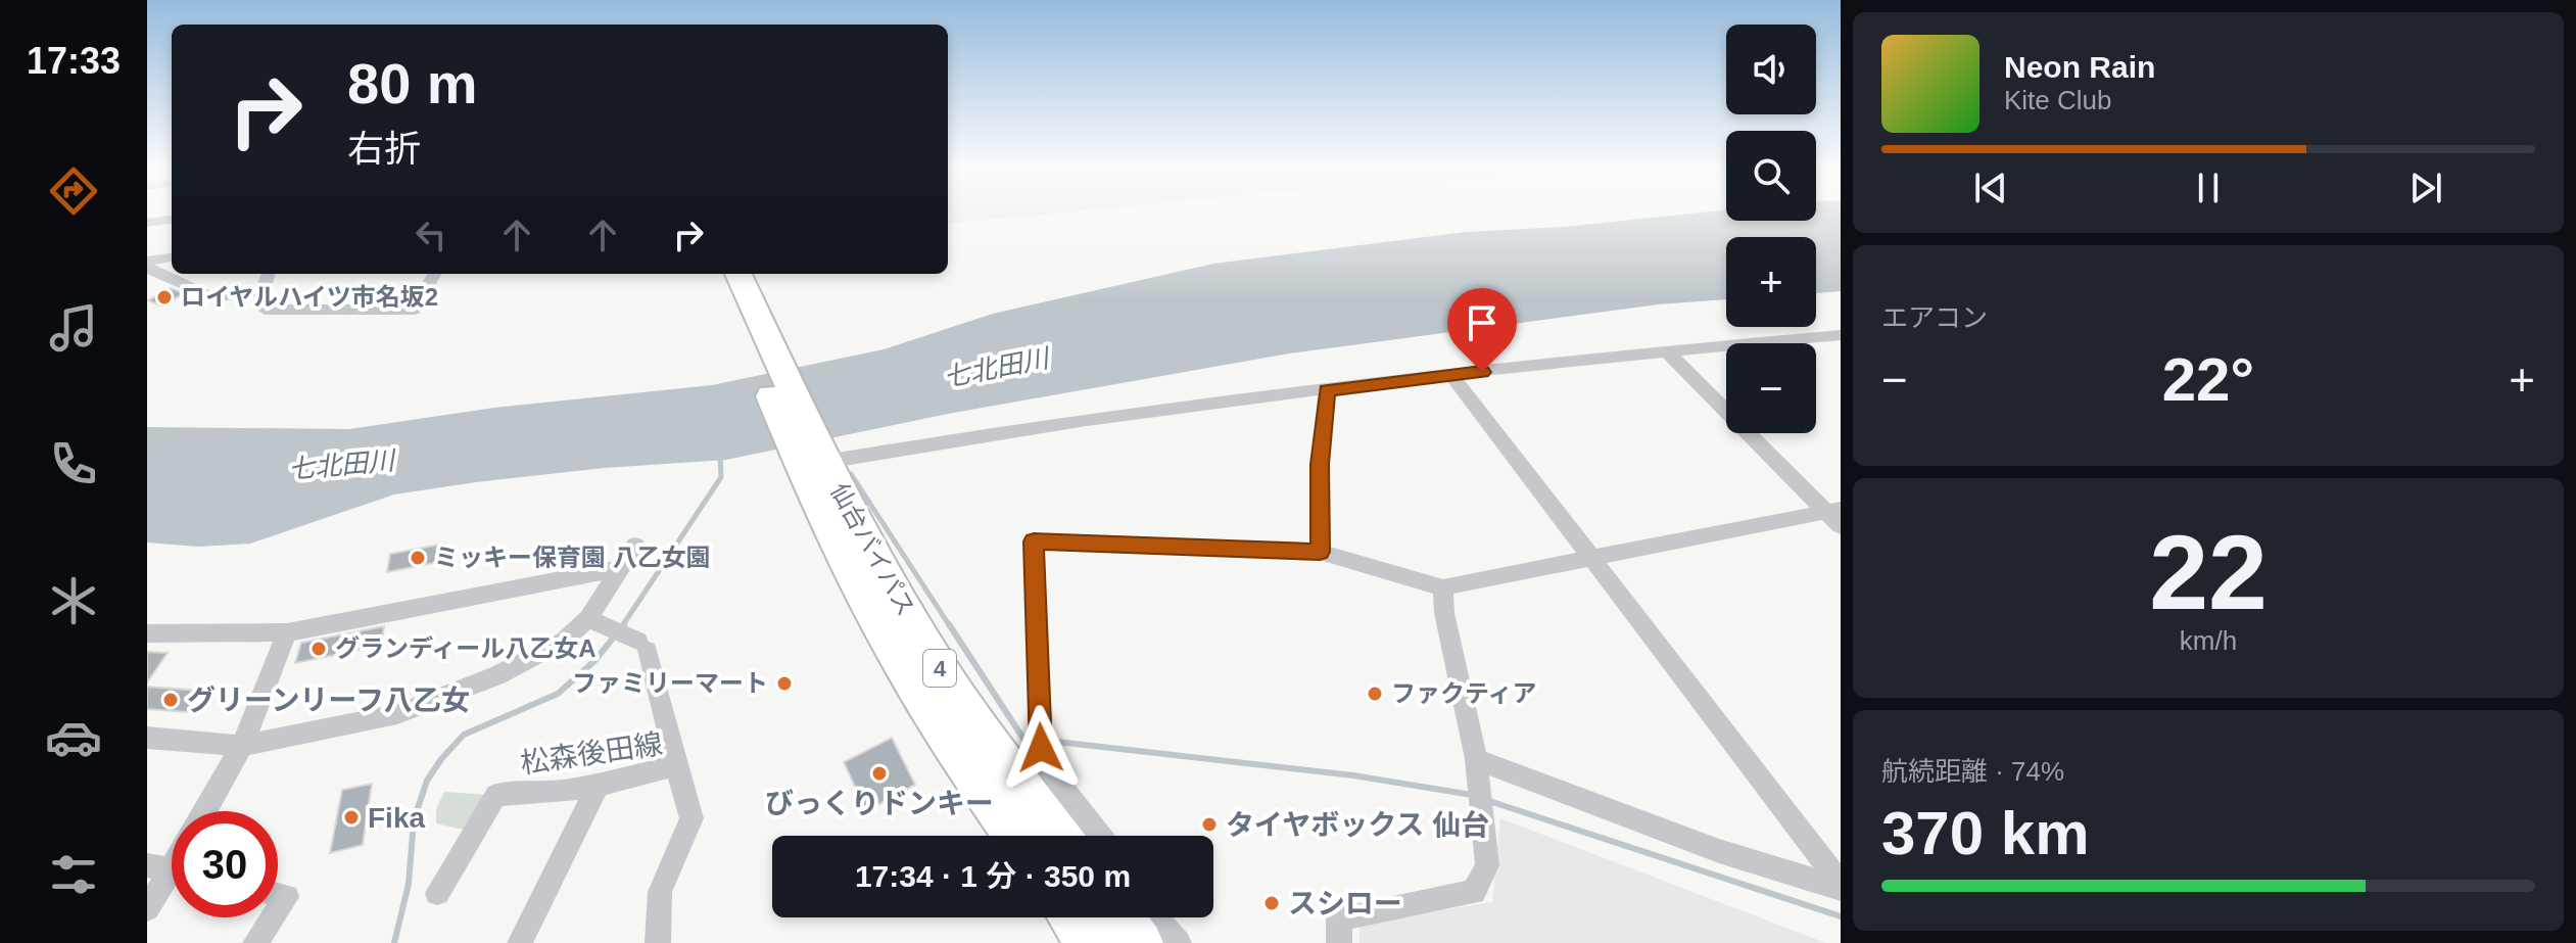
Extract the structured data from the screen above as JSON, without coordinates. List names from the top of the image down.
{
  "streets": {
    "highway": ["仙台バイパス", "4"],
    "street": ["松森後田線"]
  },
  "water": ["七北田川"],
  "places": [
    "ロイヤルハイツ市名坂2",
    "ミッキー保育園 八乙女園",
    "グランディール八乙女A",
    "ファミリーマート",
    "ファクティア",
    "グリーンリーフ八乙女",
    "びっくりドンキー",
    "Fika",
    "タイヤボックス 仙台",
    "スシロー"
  ],
  "page": {
    "tabs": "17:33",
    "map_buttons": ["+", "−"],
    "turn": ["80 m", "右折"],
    "song": ["Neon Rain", "Kite Club"],
    "tile": [
      "エアコン",
      ["22", "km/h"],
      ["航続距離 · 74%", "370 km"]
    ],
    "heat": ["−", "22°", "+"],
    "limit": "30",
    "trip": "17:34 · 1 分 · 350 m"
  }
}
